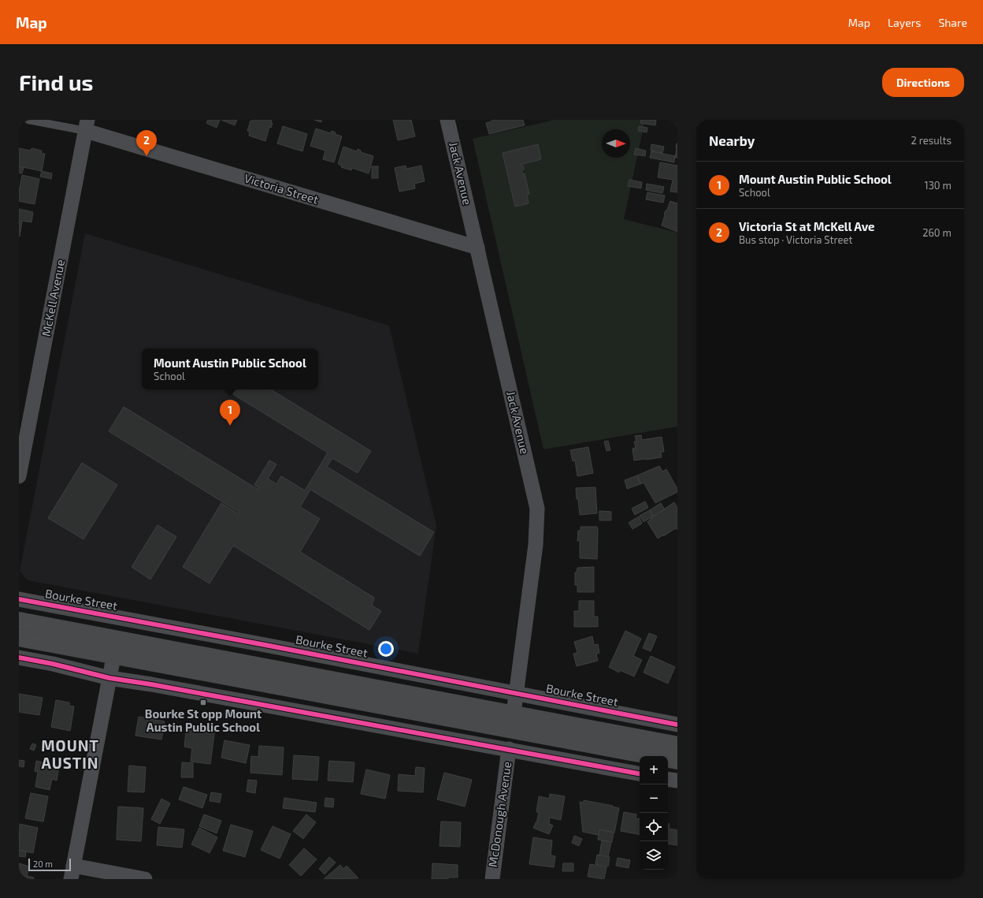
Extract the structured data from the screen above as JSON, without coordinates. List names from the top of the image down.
{
  "streets": {
    "street": [
      "Jack Avenue",
      "Victoria Street",
      "McKell Avenue",
      "Bourke Street",
      "McDonough Avenue"
    ]
  },
  "crossings": [
    ["Jack Avenue", "Victoria Street"],
    ["Jack Avenue", "Bourke Street"],
    ["Victoria Street", "McKell Avenue"]
  ],
  "districts": ["MOUNT AUSTIN"],
  "places": {
    "transit": ["Bourke St opp Mount Austin Public School"]
  },
  "scale_bar": "20 m",
  "north": "right",
  "page": {
    "header": "Map",
    "nav": ["Map", "Layers", "Share"],
    "buttons": "Directions",
    "title": "Find us",
    "heading": ["Nearby", "2 results"],
    "pins": ["2", "1"],
    "list": [
      {
        "mark": "1",
        "name": "Mount Austin Public School",
        "note": "School",
        "value": "130 m"
      },
      {
        "mark": "2",
        "name": "Victoria St at McKell Ave",
        "note": "Bus stop · Victoria Street",
        "value": "260 m"
      }
    ],
    "popup": ["Mount Austin Public School", "School"],
    "map_buttons": ["+", "−"],
    "scale": "20 m"
  }
}
